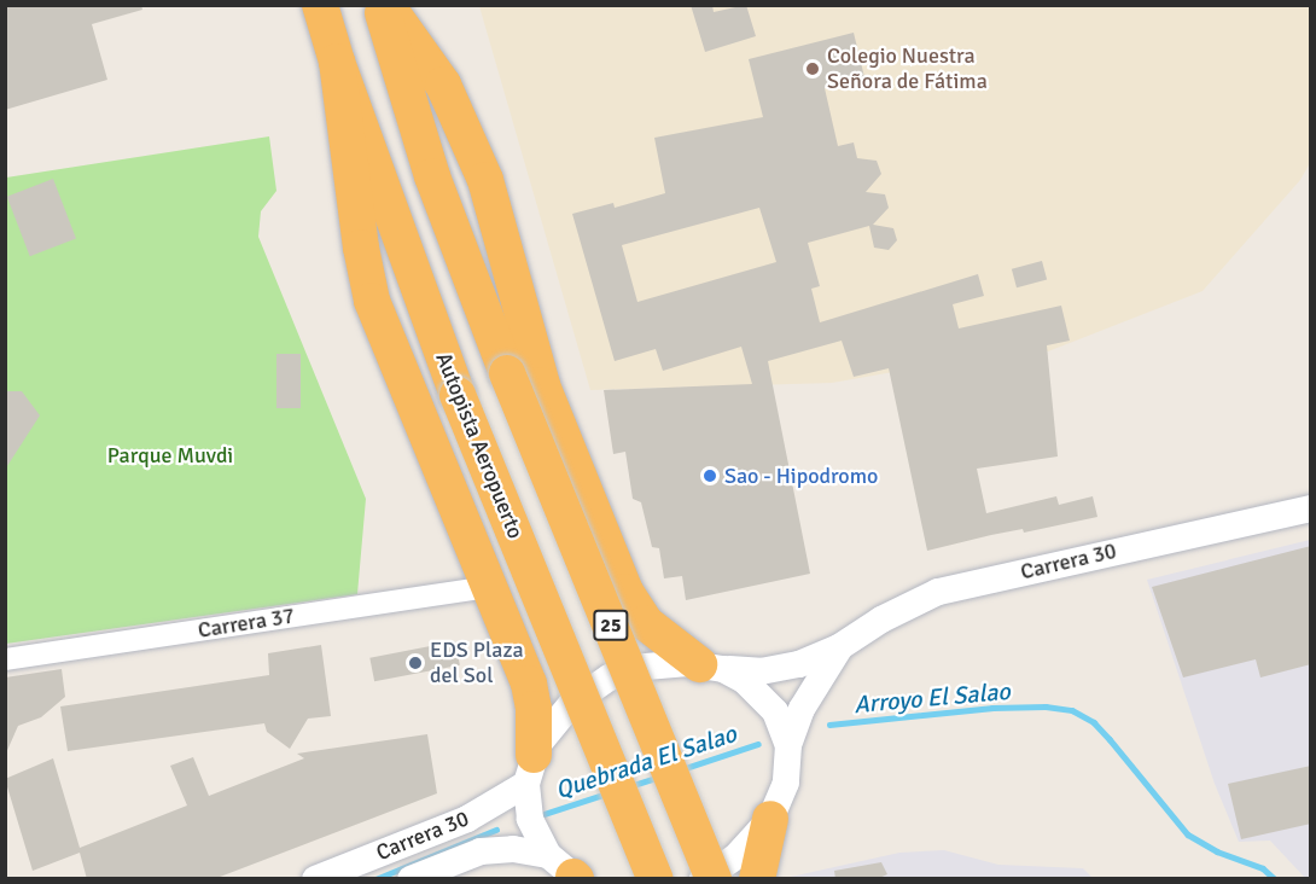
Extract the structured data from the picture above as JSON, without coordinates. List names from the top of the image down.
{
  "streets": {
    "highway": ["Autopista Aeropuerto", "25"],
    "street": ["Carrera 30", "Carrera 37"]
  },
  "water": ["Arroyo El Salao", "Quebrada El Salao"],
  "parks": ["Parque Muvdi"],
  "places": ["Colegio Nuestra Señora de Fátima", "Sao - Hipodromo", "EDS Plaza del Sol"]
}
